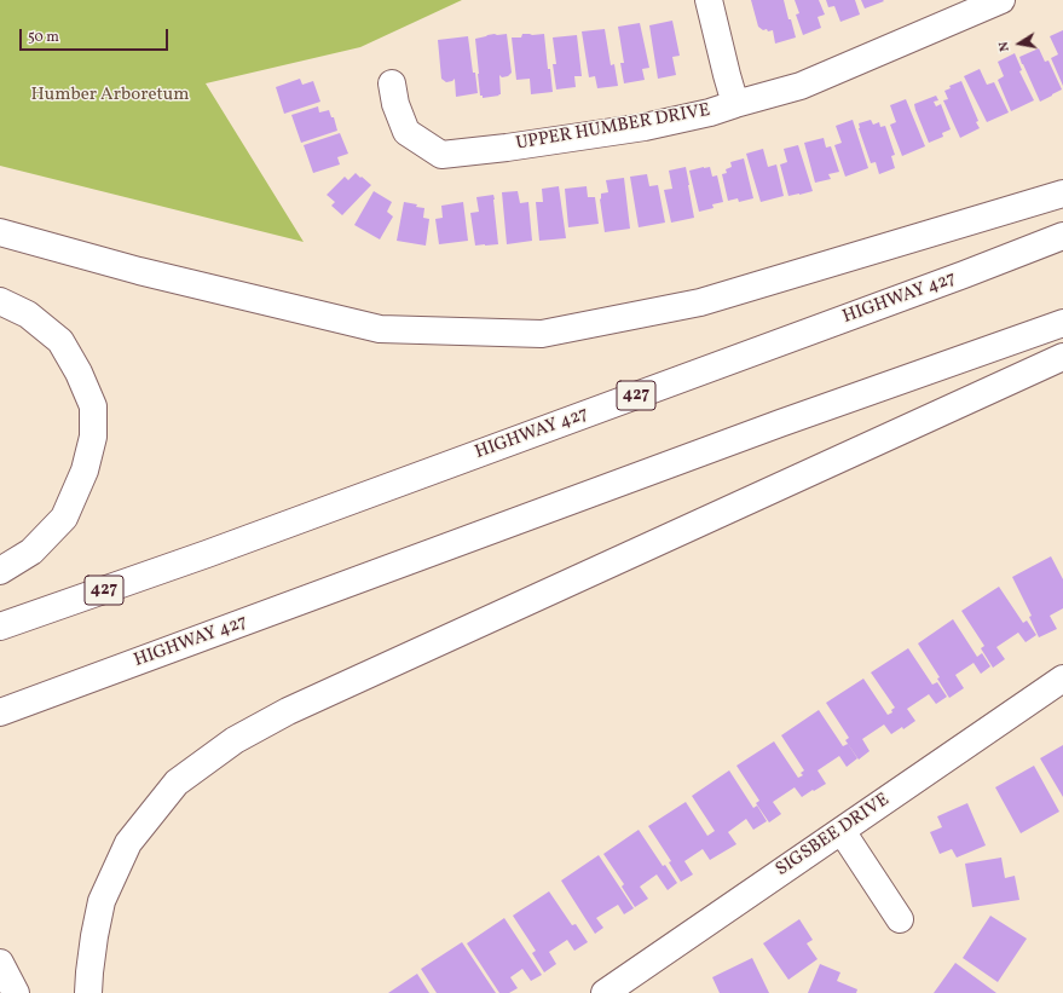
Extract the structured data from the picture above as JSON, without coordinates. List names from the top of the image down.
{
  "streets": {
    "main road": [
      "UPPER HUMBER DRIVE",
      "HIGHWAY 427",
      "427",
      "SIGSBEE DRIVE"
    ]
  },
  "parks": ["Humber Arboretum"],
  "scale_bar": "50 m",
  "north": "left"
}
